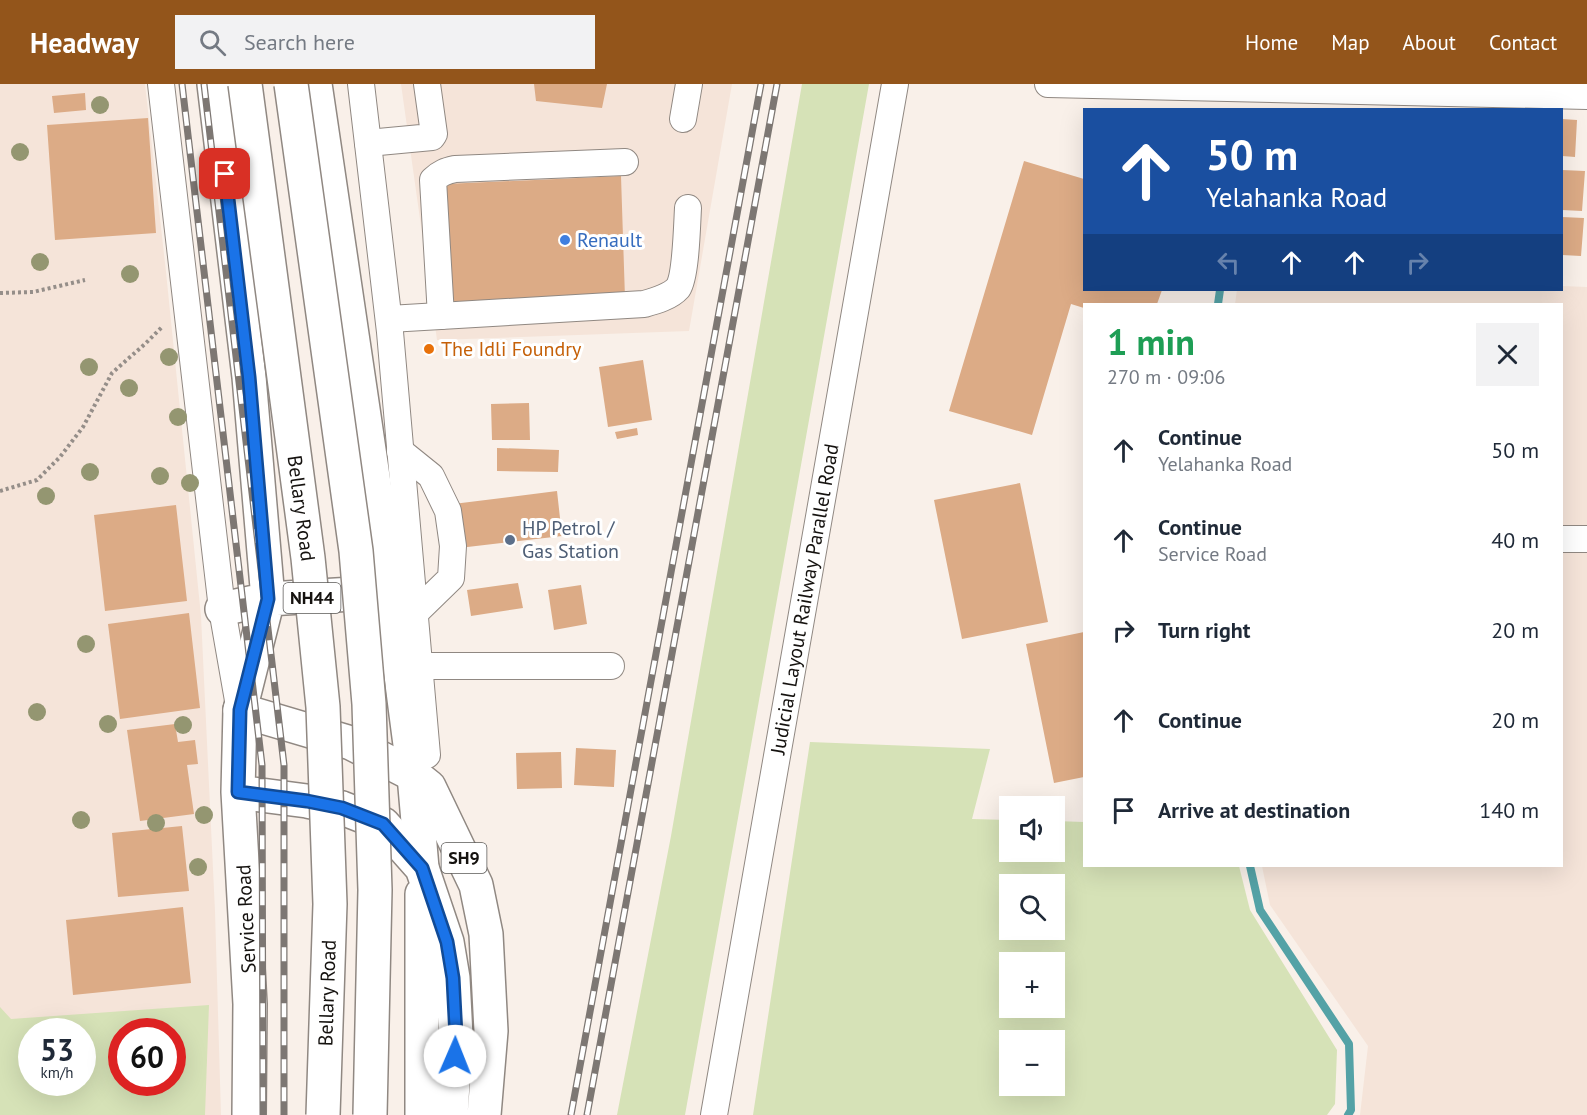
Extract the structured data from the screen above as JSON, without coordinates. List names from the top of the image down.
{
  "streets": {
    "main road": [
      "Bellary Road",
      "NH44",
      "SH9",
      "Service Road"
    ],
    "street": ["Judicial Layout Railway Parallel Road"]
  },
  "crossings": [
    ["SH9", "Service Road"]
  ],
  "places": ["Renault", "The Idli Foundry", "HP Petrol / Gas Station"],
  "page": {
    "header": "Headway",
    "search": "Search here",
    "nav": [
      "Home",
      "Map",
      "About",
      "Contact"
    ],
    "turn": ["50 m", "Yelahanka Road"],
    "heading": ["1 min", "270 m · 09:06"],
    "list": [
      {
        "name": "Continue",
        "note": "Yelahanka Road",
        "value": "50 m"
      },
      {
        "name": "Continue",
        "note": "Service Road",
        "value": "40 m"
      },
      {
        "name": "Turn right",
        "value": "20 m"
      },
      {
        "name": "Continue",
        "value": "20 m"
      },
      {
        "name": "Arrive at destination",
        "value": "140 m"
      }
    ],
    "map_buttons": ["+", "−"],
    "speed": "53 km/h",
    "limit": "60"
  }
}
